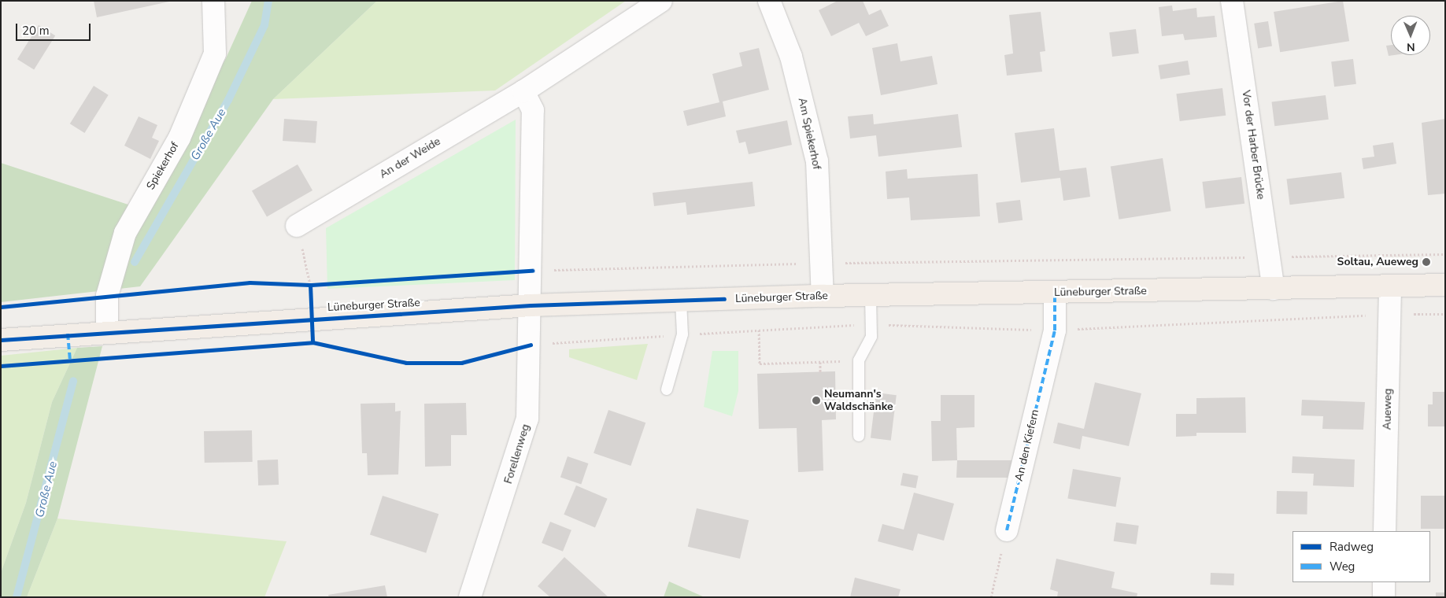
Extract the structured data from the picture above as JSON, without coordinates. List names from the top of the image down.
{
  "streets": {
    "main road": ["Lüneburger Straße"],
    "street": [
      "Am Spiekerhof",
      "Vor der Harber Brücke",
      "An der Weide",
      "Spiekerhof",
      "Aueweg",
      "An den Kiefern",
      "Forellenweg"
    ]
  },
  "crossings": [
    ["Am Spiekerhof", "Lüneburger Straße"],
    ["Vor der Harber Brücke", "Lüneburger Straße"],
    ["Spiekerhof", "Lüneburger Straße"],
    ["Lüneburger Straße", "Aueweg"],
    ["Lüneburger Straße", "An den Kiefern"],
    ["Lüneburger Straße", "Forellenweg"]
  ],
  "water": ["Große Aue"],
  "places": ["Soltau, Aueweg", "Neumann's Waldschänke"],
  "legend": ["Radweg", "Weg"],
  "scale_bar": "20 m",
  "north": "bottom"
}
